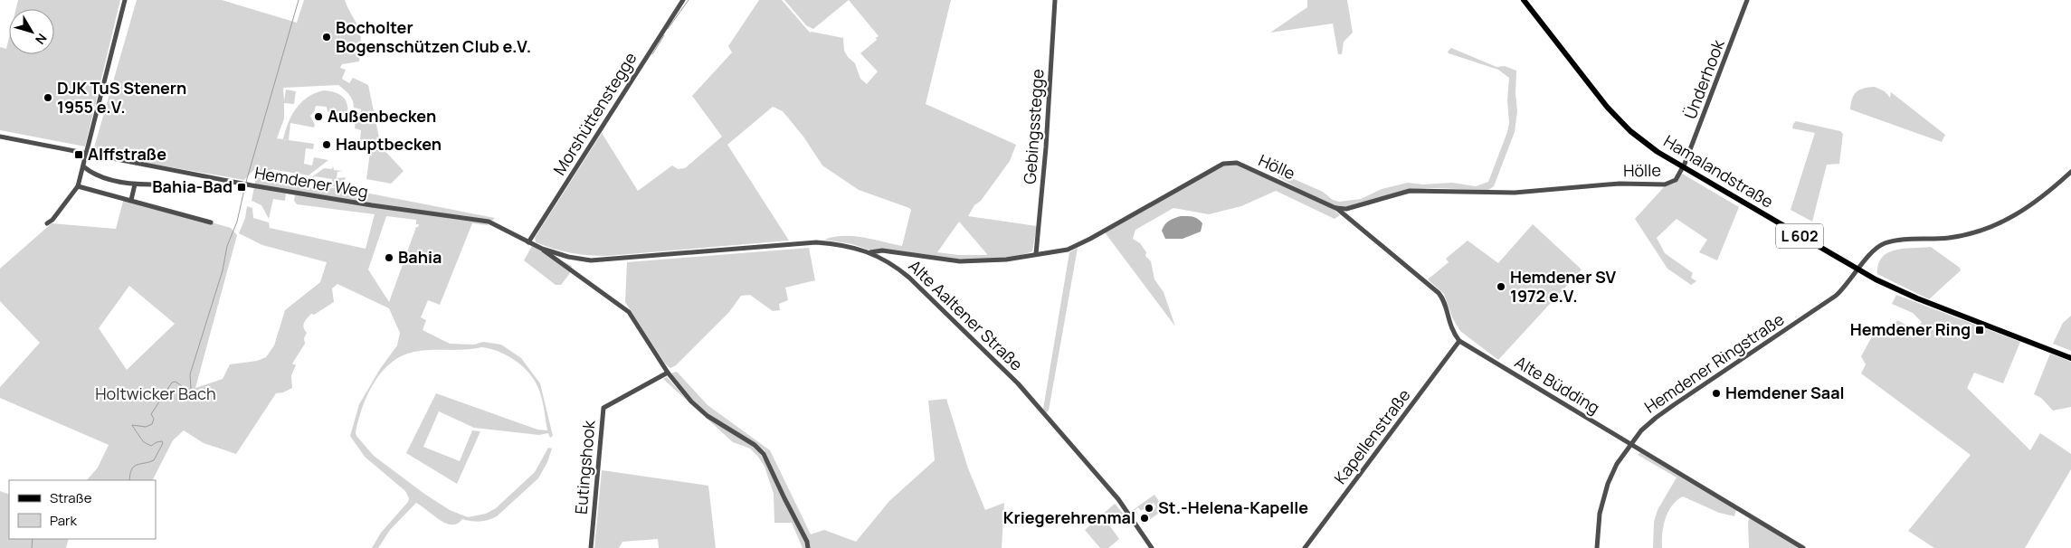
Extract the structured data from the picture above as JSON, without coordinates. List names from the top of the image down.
{
  "streets": {
    "main road": ["Hamalandstraße", "L 602"],
    "street": [
      "Ünderhook",
      "Morshüttenstegge",
      "Gebingsstegge",
      "Hölle",
      "Hemdener Weg",
      "Alte Aaltener Straße",
      "Hemdener Ringstraße",
      "Alte Büdding",
      "Kapellenstraße",
      "Eutingshook"
    ]
  },
  "crossings": [
    ["Ünderhook", "Hölle"],
    ["Ünderhook", "Hamalandstraße"],
    ["Morshüttenstegge", "Hemdener Weg"],
    ["Morshüttenstegge", "Alte Aaltener Straße"],
    ["Gebingsstegge", "Hölle"],
    ["Hölle", "Hamalandstraße"],
    ["Hölle", "Alte Aaltener Straße"],
    ["Hamalandstraße", "Hemdener Ringstraße"],
    ["Hemdener Weg", "Alte Aaltener Straße"],
    ["Hemdener Ringstraße", "Alte Büdding"],
    ["Alte Büdding", "Kapellenstraße"]
  ],
  "parks": ["Holtwicker Bach"],
  "places": {
    "other": [
      "Bocholter Bogenschützen Club e.V.",
      "DJK TuS Stenern 1955 e.V.",
      "Außenbecken",
      "Hauptbecken",
      "Bahia",
      "Hemdener SV 1972 e.V.",
      "Hemdener Saal",
      "St.-Helena-Kapelle",
      "Kriegerehrenmal"
    ],
    "transit": ["Alffstraße", "Bahia-Bad", "Hemdener Ring"]
  },
  "legend": ["Straße", "Park"],
  "north": "bottom right"
}
